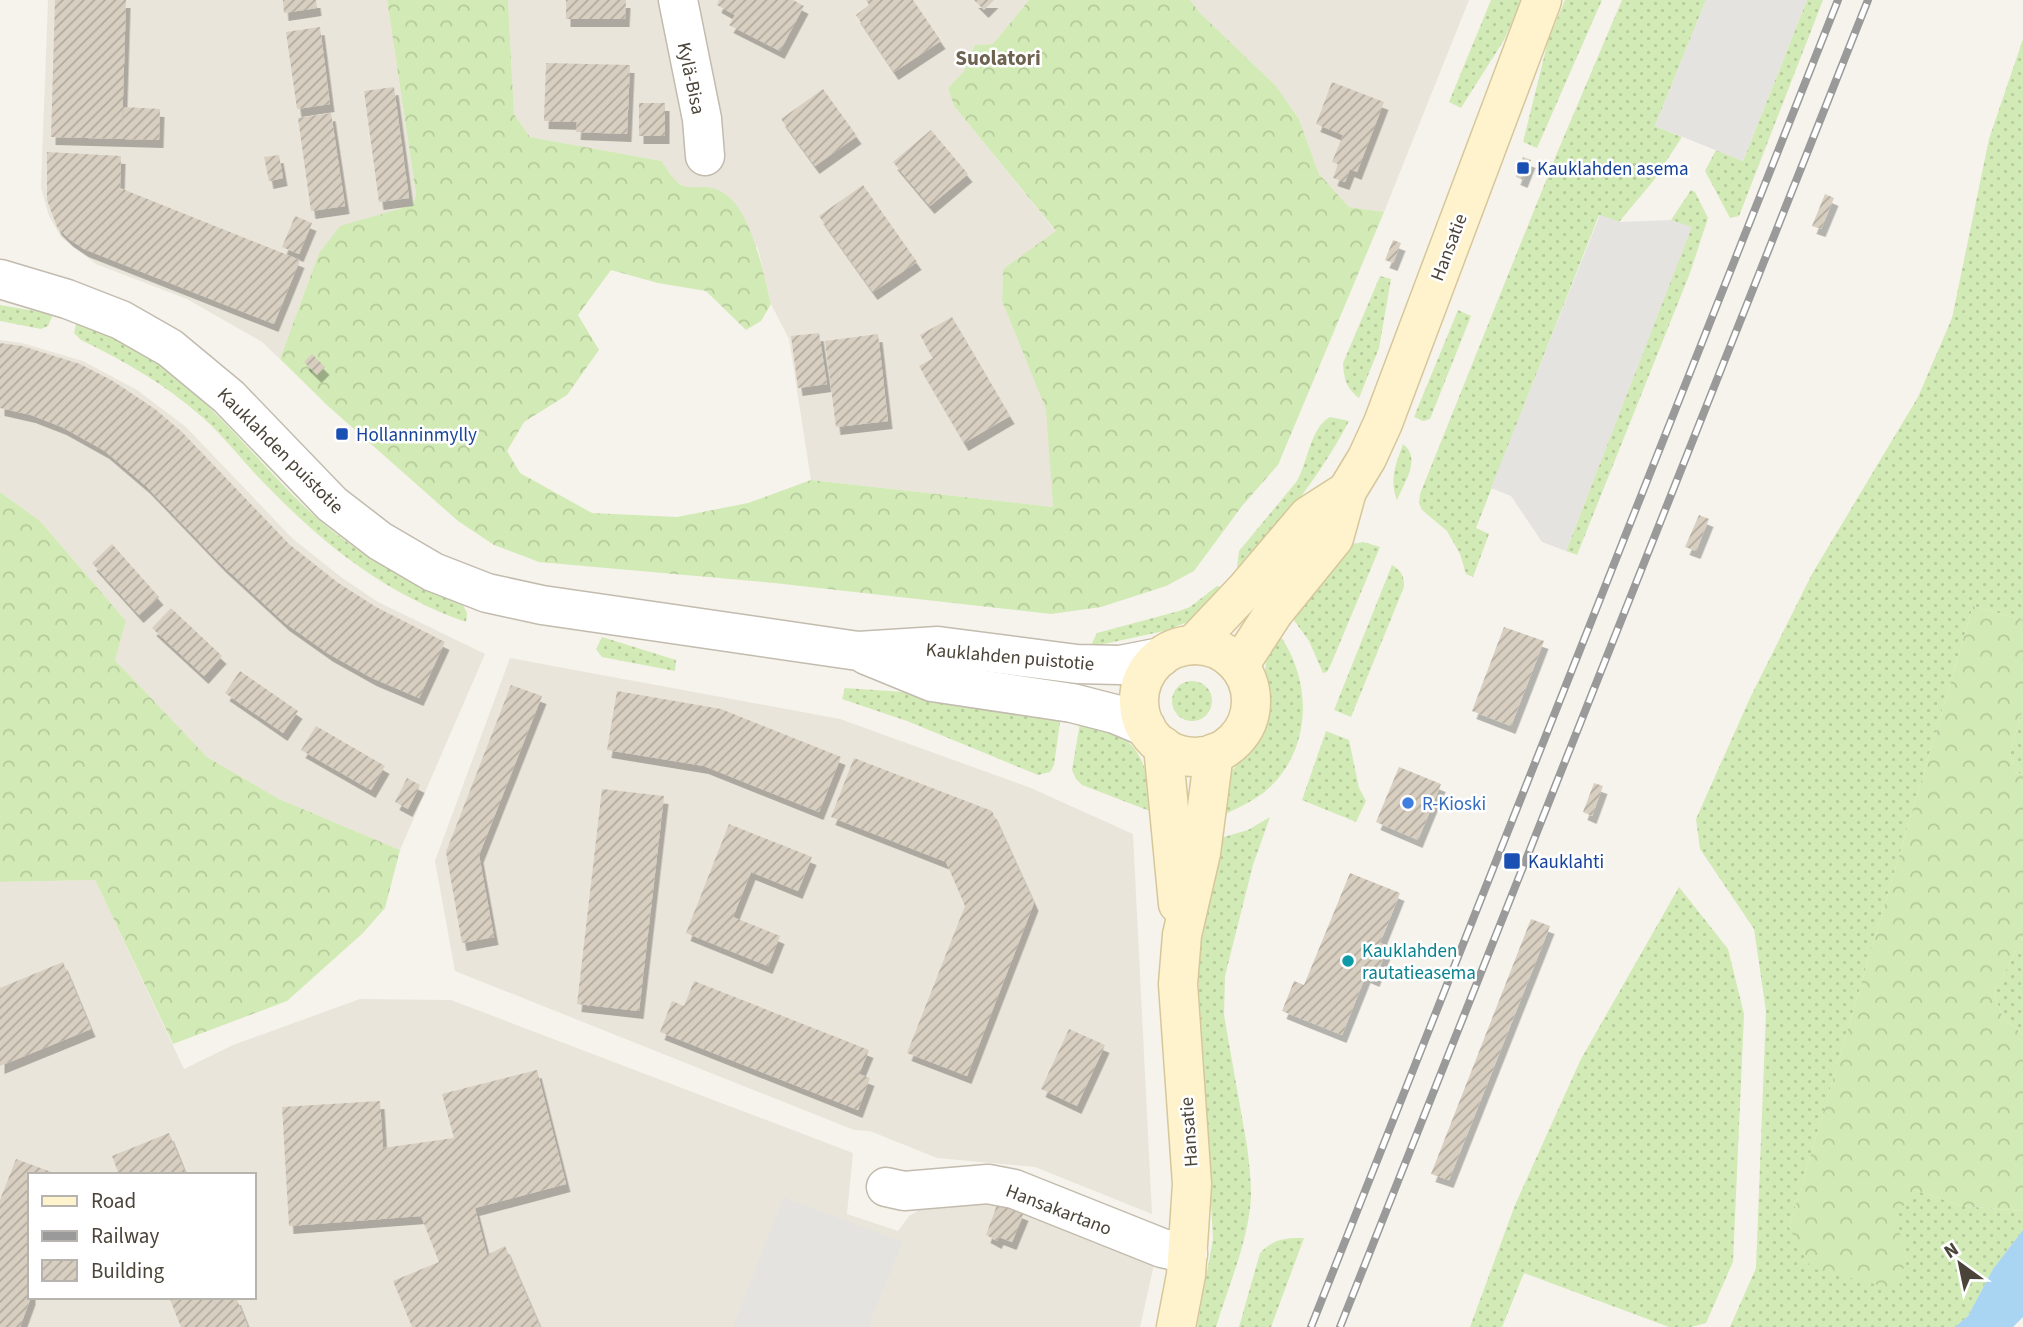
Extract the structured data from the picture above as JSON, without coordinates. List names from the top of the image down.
{
  "streets": {
    "main road": ["Hansatie"],
    "street": ["Kylä-Bisa", "Kauklahden puistotie", "Hansakartano"]
  },
  "crossings": [
    ["Hansatie", "Kauklahden puistotie"],
    ["Hansatie", "Hansakartano"]
  ],
  "districts": ["Suolatori"],
  "places": {
    "transit": ["Kauklahden asema", "Hollanninmylly", "Kauklahti"],
    "other": ["R-Kioski", "Kauklahden rautatieasema"]
  },
  "legend": ["Road", "Railway", "Building"],
  "north": "top left"
}
